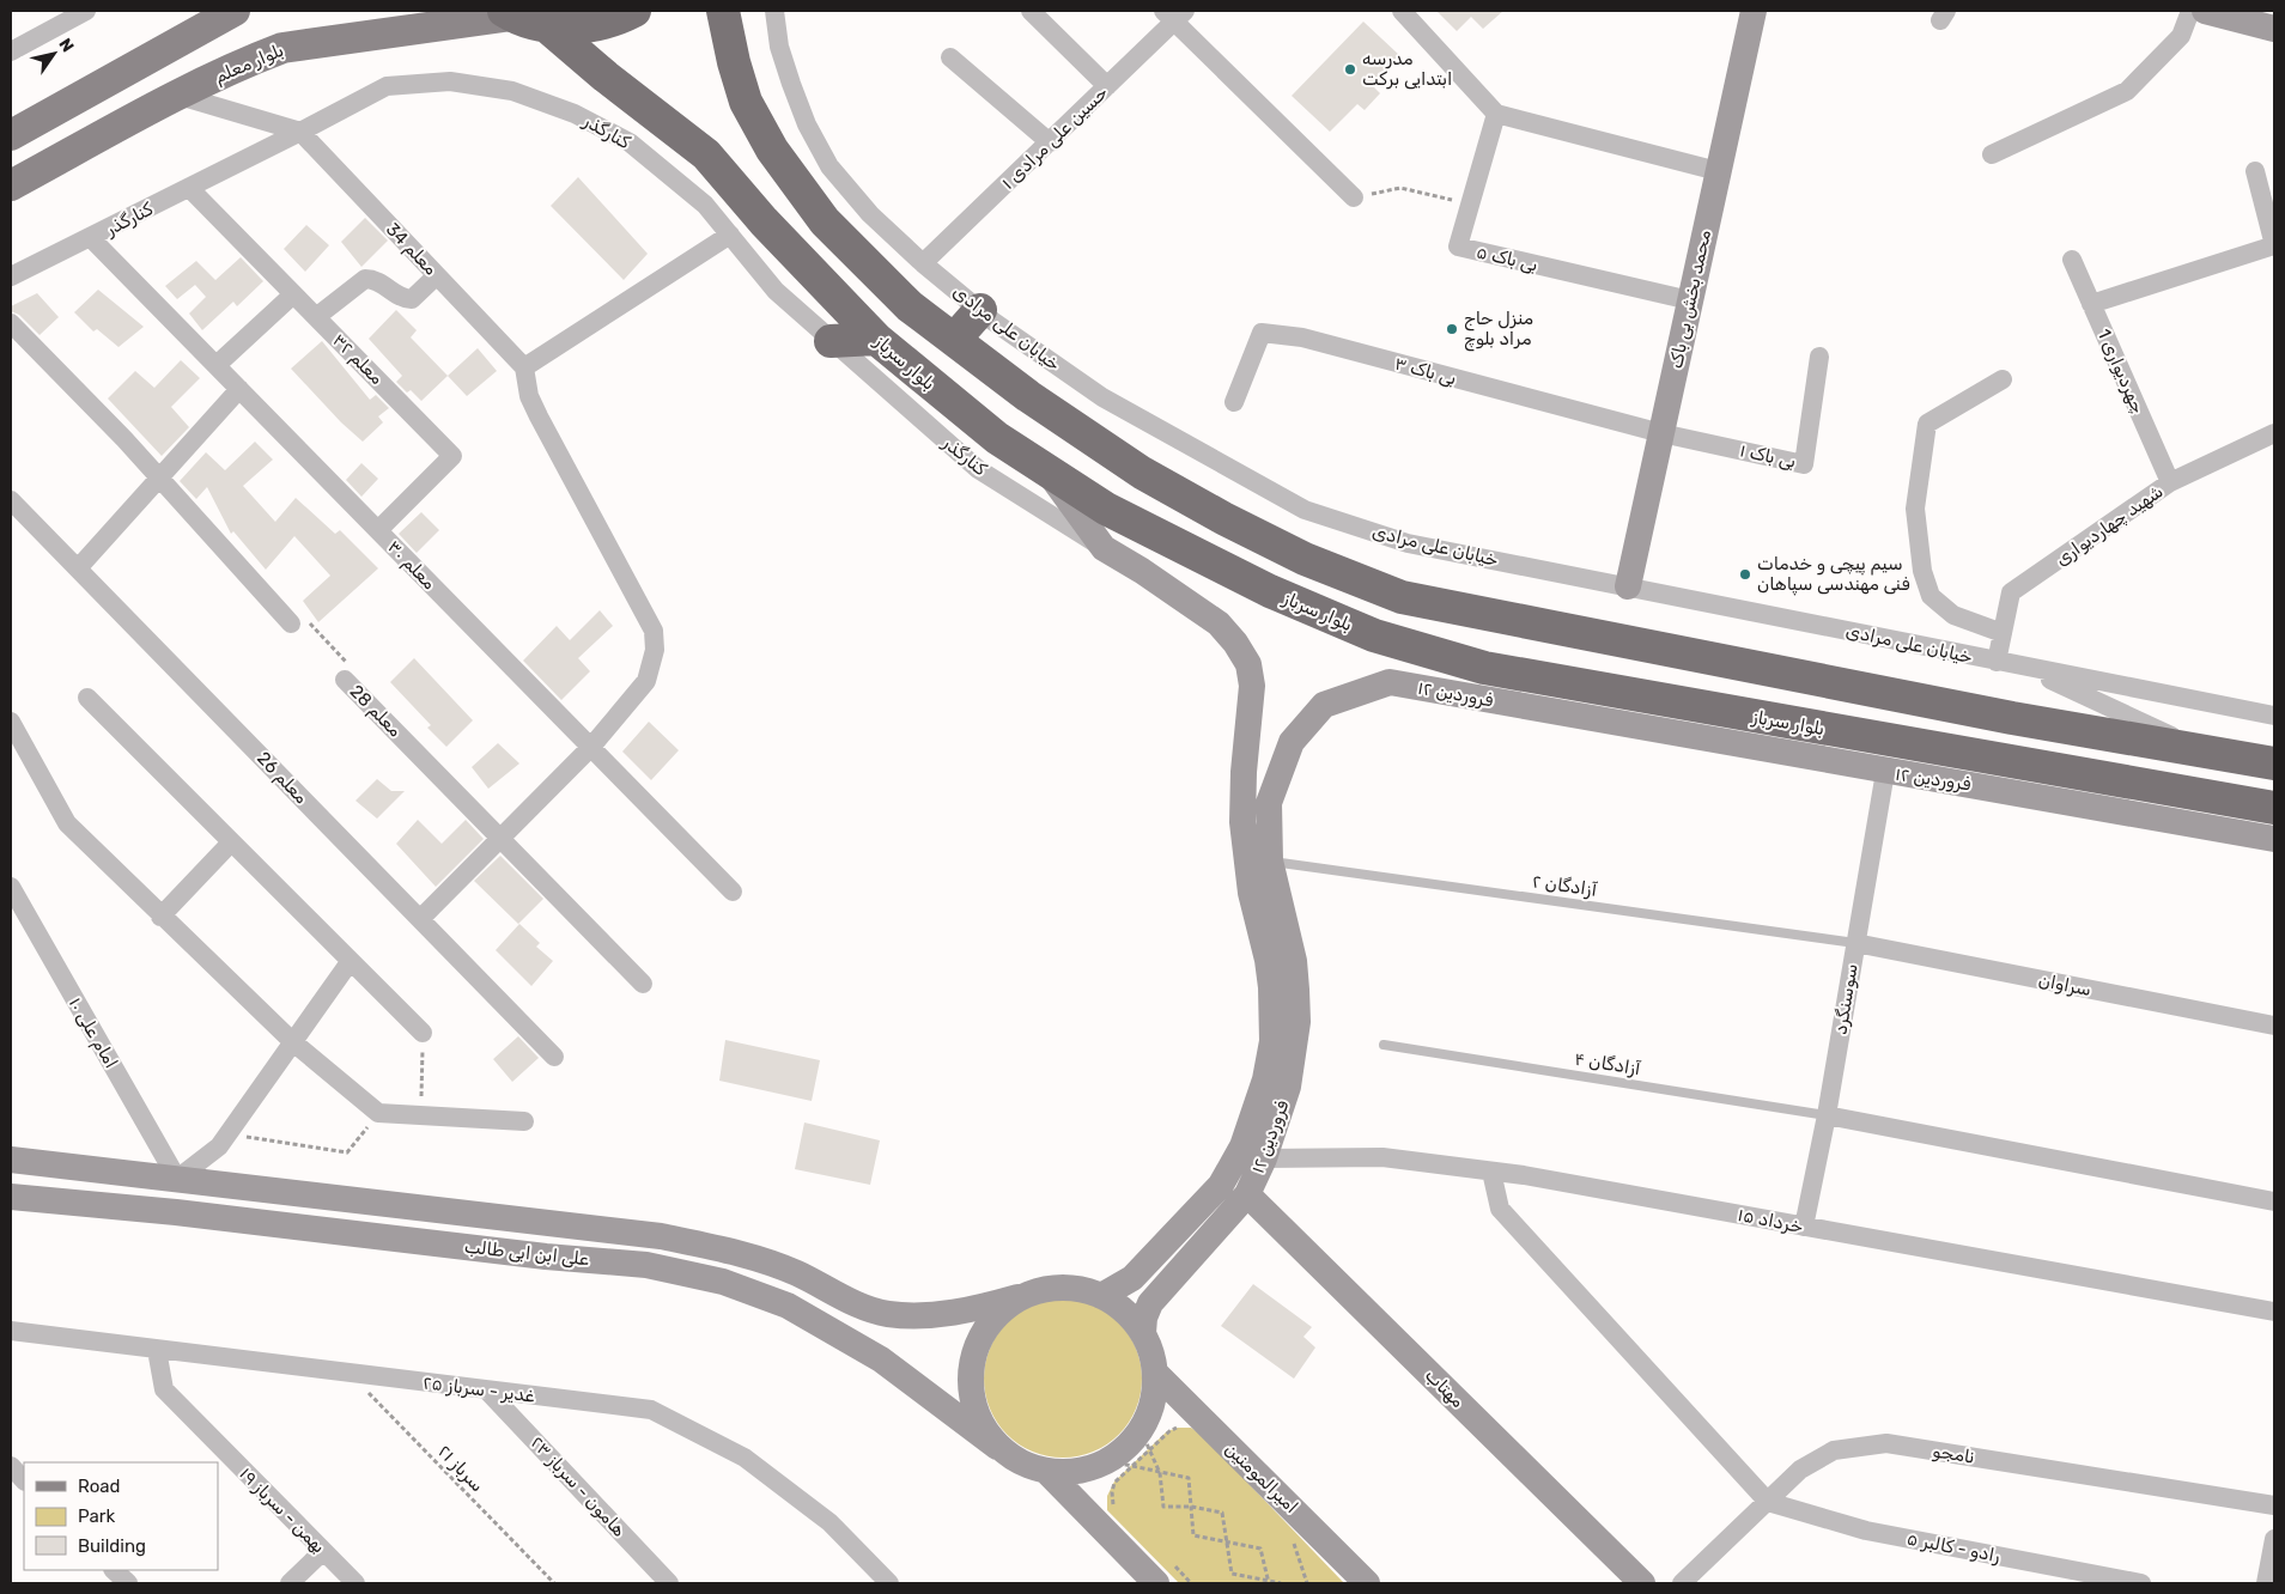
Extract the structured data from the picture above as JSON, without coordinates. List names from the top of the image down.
{
  "streets": {
    "highway": ["بلوار سرباز"],
    "main road": ["بلوار معلم"],
    "street": [
      "کنارگذر",
      "حسین علی مرادی ۱",
      "معلم 34",
      "بی باک ۵",
      "محمد بخش بی باک",
      "خیابان علی مرادی",
      "معلم ۳۲",
      "بی باک ۳",
      "چهردیواری 1",
      "بی باک ۱",
      "شهید چهاردیواری",
      "معلم ۳۰",
      "۱۲ فروردین",
      "معلم 28",
      "معلم 26",
      "سراوان",
      "سوسنگرد",
      "امام علی ۱۰",
      "۱۵ خرداد",
      "علی ابن ابی طالب",
      "مهتاب",
      "غدیر - سرباز ۲۵",
      "نامجو",
      "امیرالمومنین",
      "هامون - سرباز ۲۳",
      "بهمن - سرباز ۱۹",
      "رادو - کالبر ۵"
    ],
    "lane": ["آزادگان ۲", "آزادگان ۴"],
    "path": ["سرباز ۲۱"]
  },
  "crossings": [
    ["کنارگذر", "معلم 34"],
    ["کنارگذر", "معلم ۳۲"],
    ["کنارگذر", "معلم ۳۰"],
    ["کنارگذر", "۱۲ فروردین"],
    ["حسین علی مرادی ۱", "خیابان علی مرادی"],
    ["بی باک ۵", "محمد بخش بی باک"],
    ["محمد بخش بی باک", "خیابان علی مرادی"],
    ["محمد بخش بی باک", "بی باک ۳"],
    ["محمد بخش بی باک", "بی باک ۱"],
    ["خیابان علی مرادی", "شهید چهاردیواری"],
    ["معلم ۳۲", "معلم ۳۰"],
    ["بلوار سرباز", "۱۲ فروردین"],
    ["بی باک ۳", "بی باک ۱"],
    ["چهردیواری 1", "شهید چهاردیواری"],
    ["۱۲ فروردین", "آزادگان ۲"],
    ["۱۲ فروردین", "سوسنگرد"],
    ["۱۲ فروردین", "۱۵ خرداد"],
    ["۱۲ فروردین", "علی ابن ابی طالب"],
    ["۱۲ فروردین", "مهتاب"],
    ["۱۲ فروردین", "امیرالمومنین"],
    ["آزادگان ۲", "سراوان"],
    ["آزادگان ۲", "سوسنگرد"],
    ["سراوان", "سوسنگرد"],
    ["سوسنگرد", "آزادگان ۴"],
    ["سوسنگرد", "۱۵ خرداد"],
    ["امام علی ۱۰", "علی ابن ابی طالب"],
    ["علی ابن ابی طالب", "امیرالمومنین"],
    ["غدیر - سرباز ۲۵", "سرباز ۲۱"],
    ["غدیر - سرباز ۲۵", "هامون - سرباز ۲۳"],
    ["غدیر - سرباز ۲۵", "بهمن - سرباز ۱۹"],
    ["نامجو", "رادو - کالبر ۵"]
  ],
  "places": ["مدرسه ابتدایی برکت", "منزل حاج مراد بلوچ", "سیم پیچی و خدمات فنی مهندسی سپاهان"],
  "legend": ["Road", "Park", "Building"],
  "north": "top right"
}
